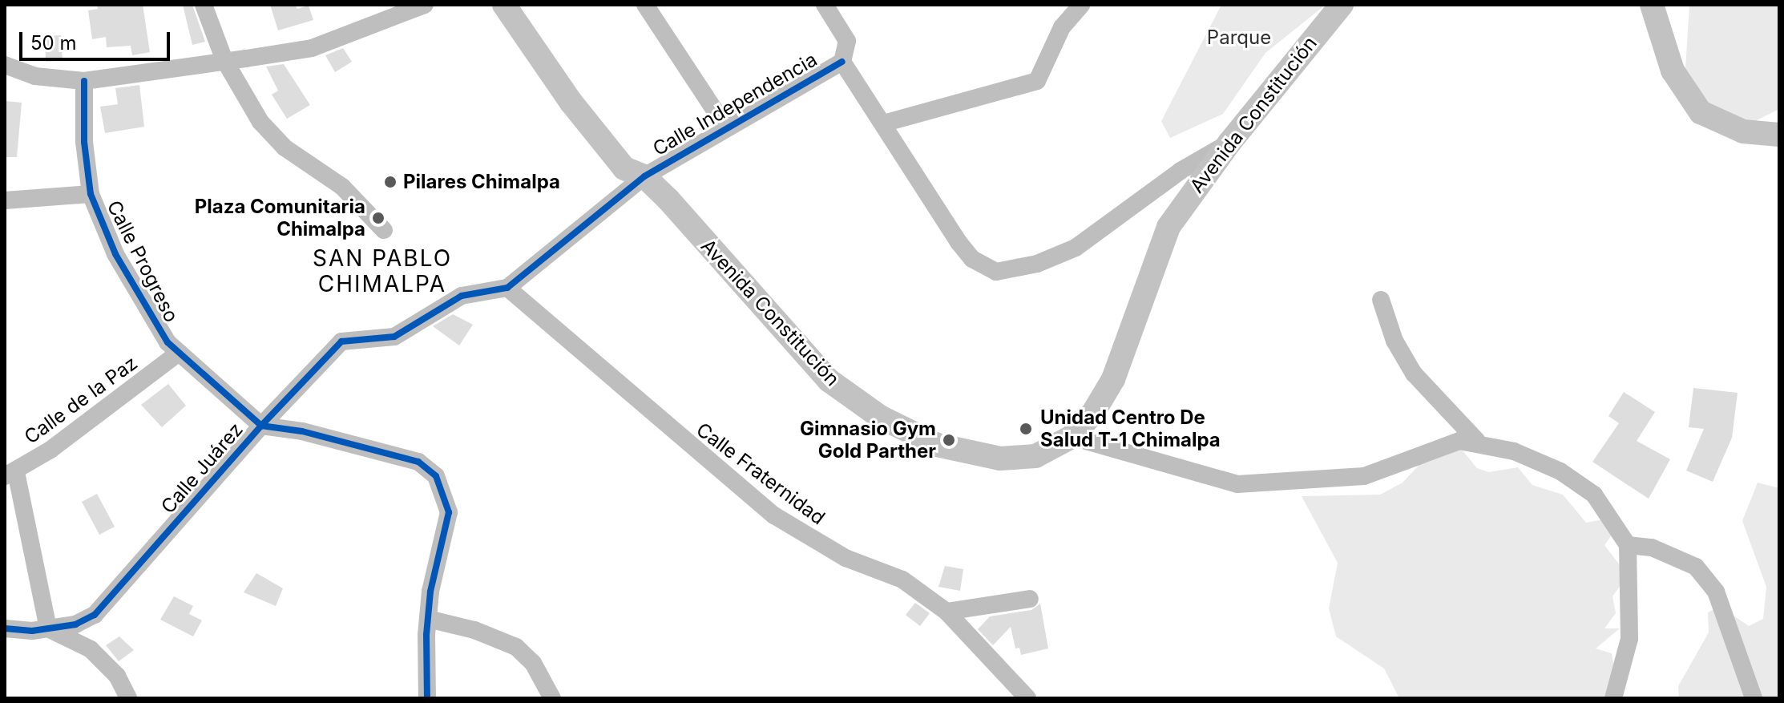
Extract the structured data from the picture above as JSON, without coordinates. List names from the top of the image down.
{
  "streets": {
    "main road": ["Avenida Constitución"],
    "street": [
      "Calle Independencia",
      "Calle Progreso",
      "Calle de la Paz",
      "Calle Juárez",
      "Calle Fraternidad"
    ]
  },
  "crossings": [
    ["Calle Independencia", "Avenida Constitución"],
    ["Calle Independencia", "Calle Juárez"],
    ["Avenida Constitución", "Calle Juárez"],
    ["Calle Progreso", "Calle de la Paz"],
    ["Calle Progreso", "Calle Juárez"],
    ["Calle Juárez", "Calle Fraternidad"]
  ],
  "districts": ["SAN PABLO CHIMALPA"],
  "parks": ["Parque"],
  "places": [
    "Pilares Chimalpa",
    "Plaza Comunitaria Chimalpa",
    "Unidad Centro De Salud T-1 Chimalpa",
    "Gimnasio Gym Gold Parther"
  ],
  "scale_bar": "50 m"
}
